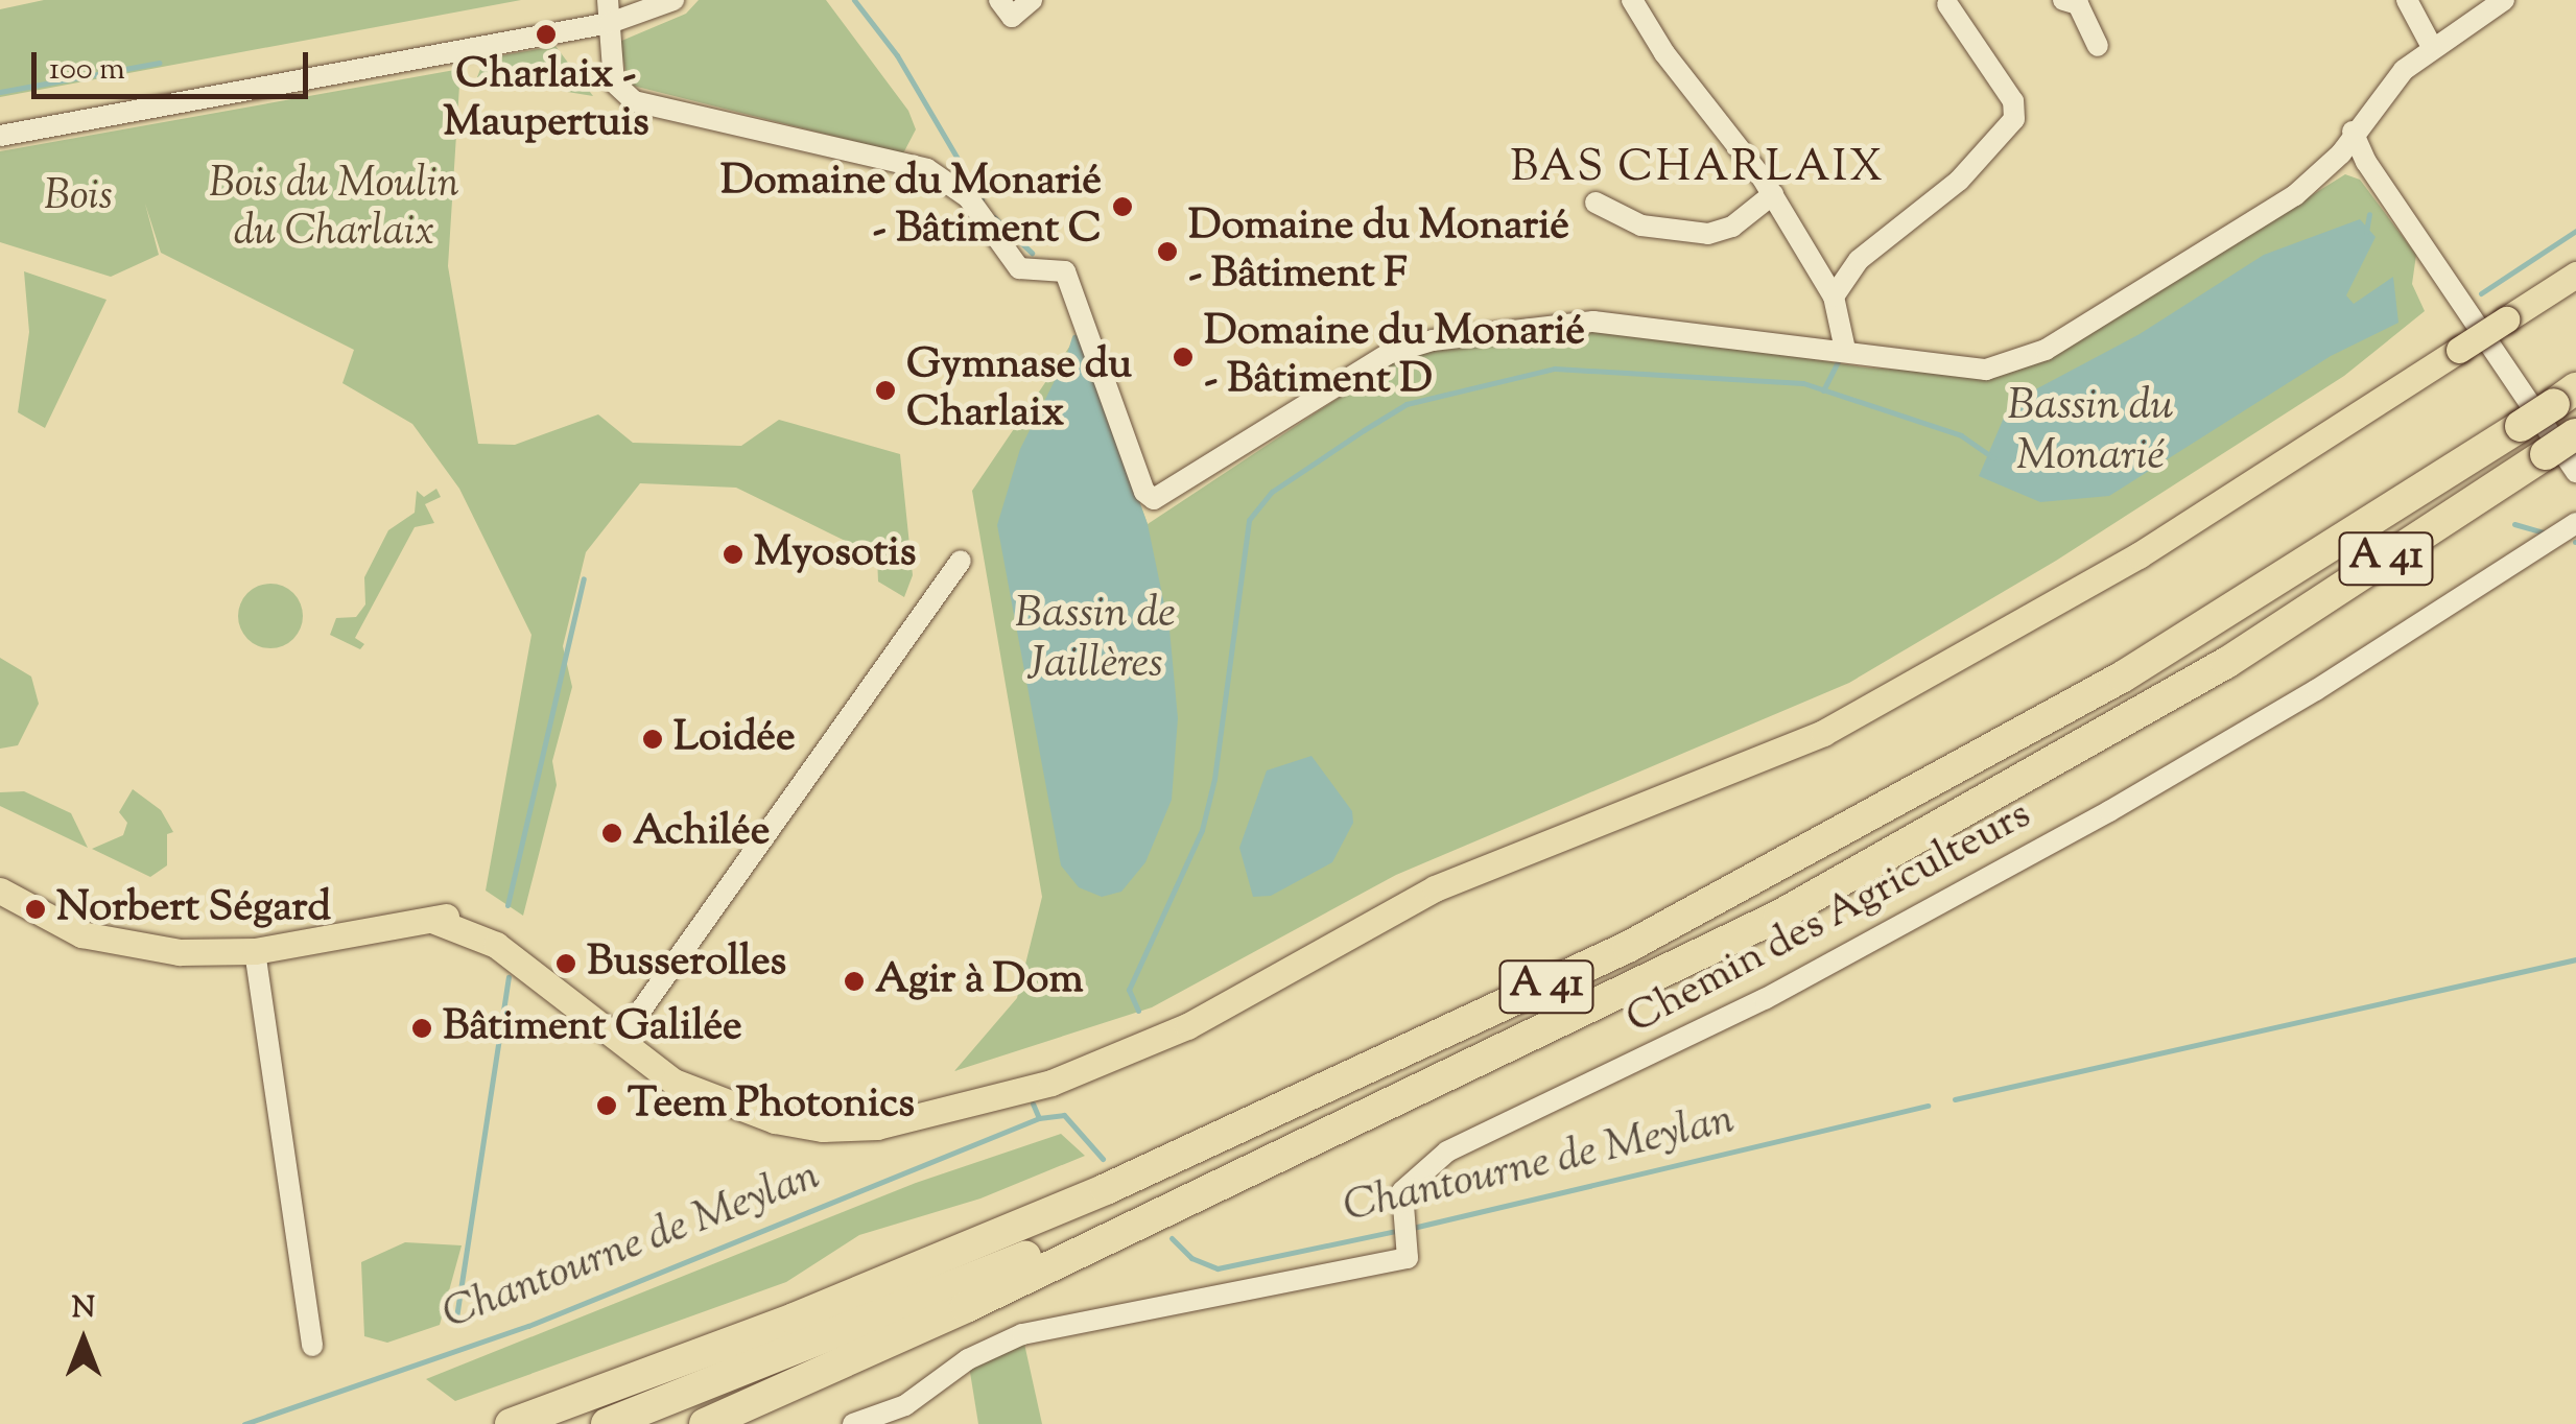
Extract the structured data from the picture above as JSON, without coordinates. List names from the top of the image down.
{
  "streets": {
    "highway": ["A 41"],
    "street": ["Chemin des Agriculteurs"]
  },
  "districts": ["BAS CHARLAIX"],
  "water": ["Bassin du Monarié", "Bassin de Jaillères", "Chantourne de Meylan"],
  "parks": ["Bois du Moulin du Charlaix", "Bois"],
  "places": [
    "Charlaix - Maupertuis",
    "Domaine du Monarié - Bâtiment C",
    "Domaine du Monarié - Bâtiment F",
    "Domaine du Monarié - Bâtiment D",
    "Gymnase du Charlaix",
    "Myosotis",
    "Loidée",
    "Achilée",
    "Norbert Ségard",
    "Busserolles",
    "Agir à Dom",
    "Bâtiment Galilée",
    "Teem Photonics"
  ],
  "scale_bar": "100 m",
  "north": "top"
}
